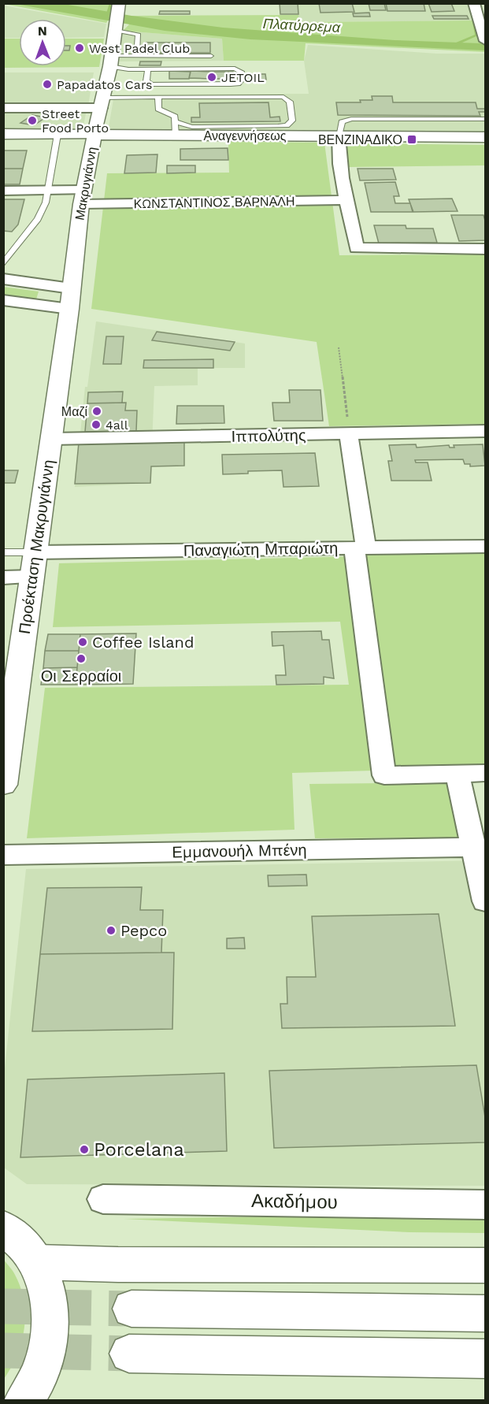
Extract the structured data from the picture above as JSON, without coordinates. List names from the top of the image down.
{
  "streets": {
    "main road": ["Αναγεννήσεως", "Μακρυγιάννη", "Προέκταση Μακρυγιάννη"],
    "street": [
      "ΚΩΝΣΤΑΝΤΙΝΟΣ ΒΑΡΝΑΛΗ",
      "Ιππολύτης",
      "Παναγιώτη Μπαριώτη",
      "Εμμανουήλ Μπένη",
      "Ακαδήμου"
    ]
  },
  "crossings": [
    ["Αναγεννήσεως", "Μακρυγιάννη"],
    ["Μακρυγιάννη", "ΚΩΝΣΤΑΝΤΙΝΟΣ ΒΑΡΝΑΛΗ"],
    ["Μακρυγιάννη", "Προέκταση Μακρυγιάννη"],
    ["Ιππολύτης", "Προέκταση Μακρυγιάννη"],
    ["Προέκταση Μακρυγιάννη", "Παναγιώτη Μπαριώτη"]
  ],
  "water": ["Πλατύρρεμα"],
  "places": {
    "other": [
      "West Padel Club",
      "JETOIL",
      "Papadatos Cars",
      "Street Food Porto",
      "Μαζί",
      "4all",
      "Coffee Island",
      "Οι Σερραίοι",
      "Pepco",
      "Porcelana"
    ],
    "transit": ["ΒΕΝΖΙΝΑΔΙΚΟ"]
  },
  "north": "top"
}
